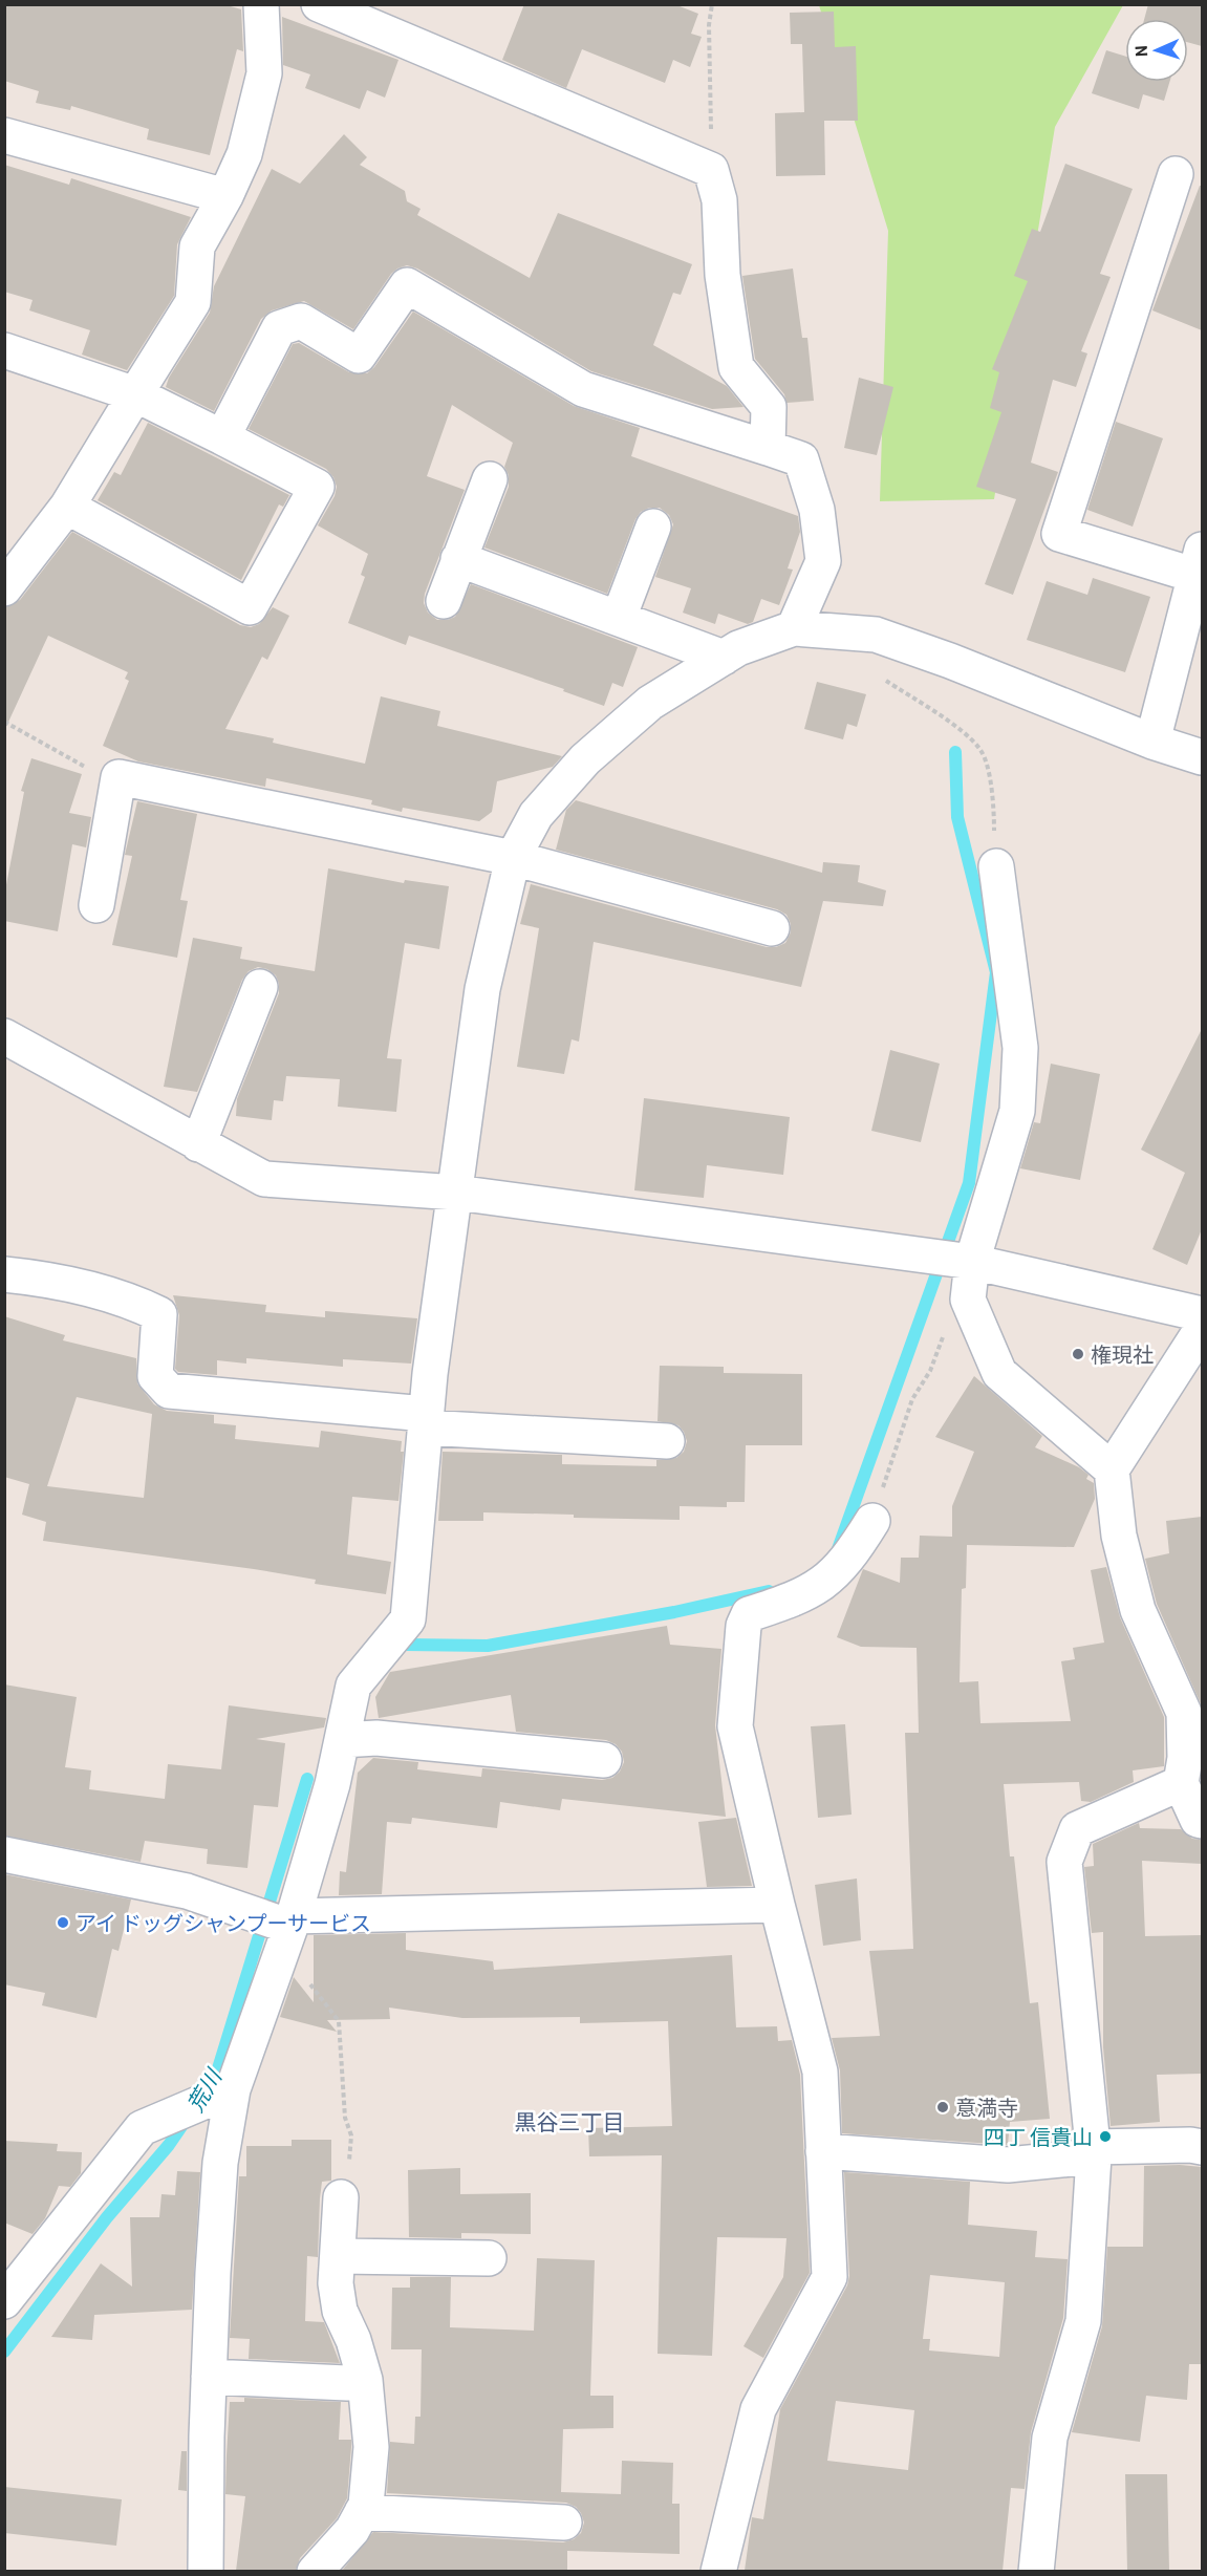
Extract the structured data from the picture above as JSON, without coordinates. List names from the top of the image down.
{
  "districts": ["黒谷三丁目"],
  "water": ["荒川"],
  "places": [
    "権現社",
    "アイ ドッグシャンプーサービス",
    "意満寺",
    "四丁 信貴山"
  ],
  "north": "left"
}
